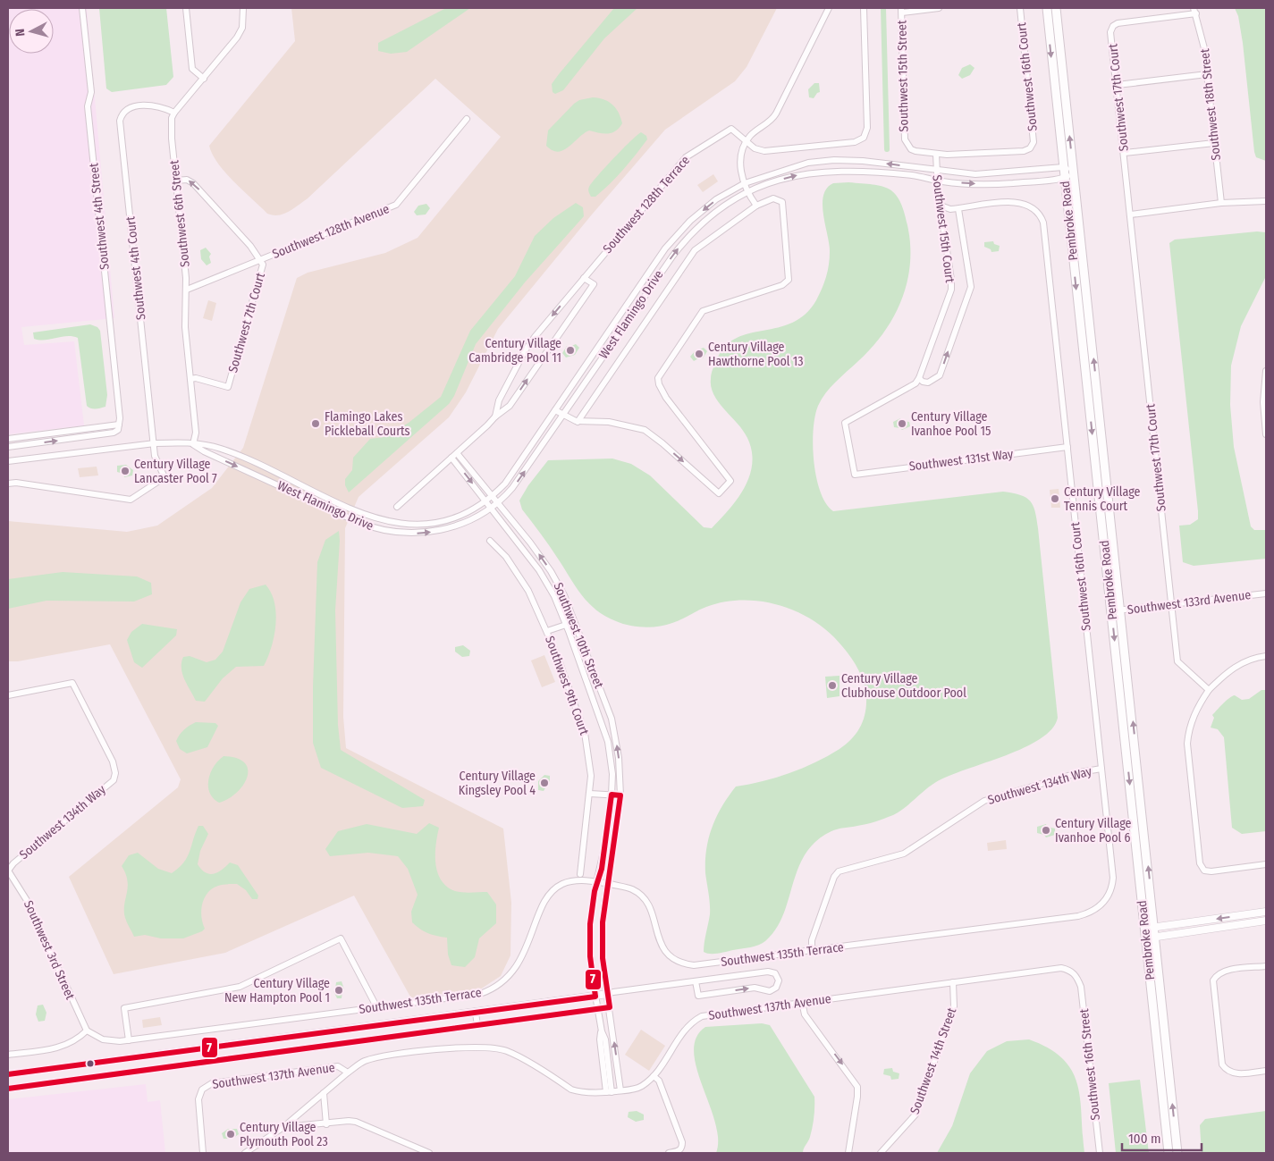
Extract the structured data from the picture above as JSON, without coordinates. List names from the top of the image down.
{
  "streets": {
    "main road": ["Pembroke Road"],
    "street": [
      "Southwest 15th Street",
      "Southwest 16th Court",
      "Southwest 17th Court",
      "Southwest 18th Street",
      "Southwest 128th Terrace",
      "Southwest 6th Street",
      "Southwest 4th Street",
      "Southwest 15th Court",
      "Southwest 128th Avenue",
      "Southwest 4th Court",
      "West Flamingo Drive",
      "Southwest 7th Court",
      "Southwest 131st Way",
      "Southwest 133rd Avenue",
      "Southwest 10th Street",
      "Southwest 9th Court",
      "Southwest 134th Way",
      "Southwest 3rd Street",
      "Southwest 135th Terrace",
      "Southwest 137th Avenue",
      "Southwest 14th Street",
      "Southwest 16th Street"
    ]
  },
  "crossings": [
    ["Southwest 15th Street", "Southwest 16th Court"],
    ["Southwest 15th Street", "Southwest 15th Court"],
    ["Southwest 16th Court", "Southwest 15th Court"],
    ["Southwest 16th Court", "Southwest 131st Way"],
    ["Southwest 16th Court", "Southwest 134th Way"],
    ["Southwest 16th Court", "Southwest 135th Terrace"],
    ["Southwest 17th Court", "Southwest 18th Street"],
    ["Southwest 17th Court", "Southwest 133rd Avenue"],
    ["Southwest 128th Terrace", "Southwest 10th Street"],
    ["Southwest 6th Street", "Southwest 128th Avenue"],
    ["Southwest 6th Street", "Southwest 4th Court"],
    ["Southwest 6th Street", "West Flamingo Drive"],
    ["Southwest 6th Street", "Southwest 7th Court"],
    ["Pembroke Road", "West Flamingo Drive"],
    ["Pembroke Road", "Southwest 133rd Avenue"],
    ["Southwest 15th Court", "West Flamingo Drive"],
    ["Southwest 15th Court", "Southwest 131st Way"],
    ["Southwest 128th Avenue", "Southwest 7th Court"],
    ["Southwest 4th Court", "West Flamingo Drive"],
    ["West Flamingo Drive", "Southwest 10th Street"],
    ["Southwest 10th Street", "Southwest 135th Terrace"],
    ["Southwest 10th Street", "Southwest 137th Avenue"],
    ["Southwest 134th Way", "Southwest 3rd Street"],
    ["Southwest 134th Way", "Southwest 135th Terrace"],
    ["Southwest 3rd Street", "Southwest 135th Terrace"],
    ["Southwest 137th Avenue", "Southwest 14th Street"],
    ["Southwest 137th Avenue", "Southwest 16th Street"]
  ],
  "one_way": ["Southwest 7th Court"],
  "places": [
    "Century Village Cambridge Pool 11",
    "Century Village Hawthorne Pool 13",
    "Flamingo Lakes Pickleball Courts",
    "Century Village Ivanhoe Pool 15",
    "Century Village Lancaster Pool 7",
    "Century Village Tennis Court",
    "Century Village Clubhouse Outdoor Pool",
    "Century Village Kingsley Pool 4",
    "Century Village Ivanhoe Pool 6",
    "Century Village New Hampton Pool 1",
    "Century Village Plymouth Pool 23"
  ],
  "lines": ["transit line 7"],
  "scale_bar": "100 m",
  "north": "left"
}
